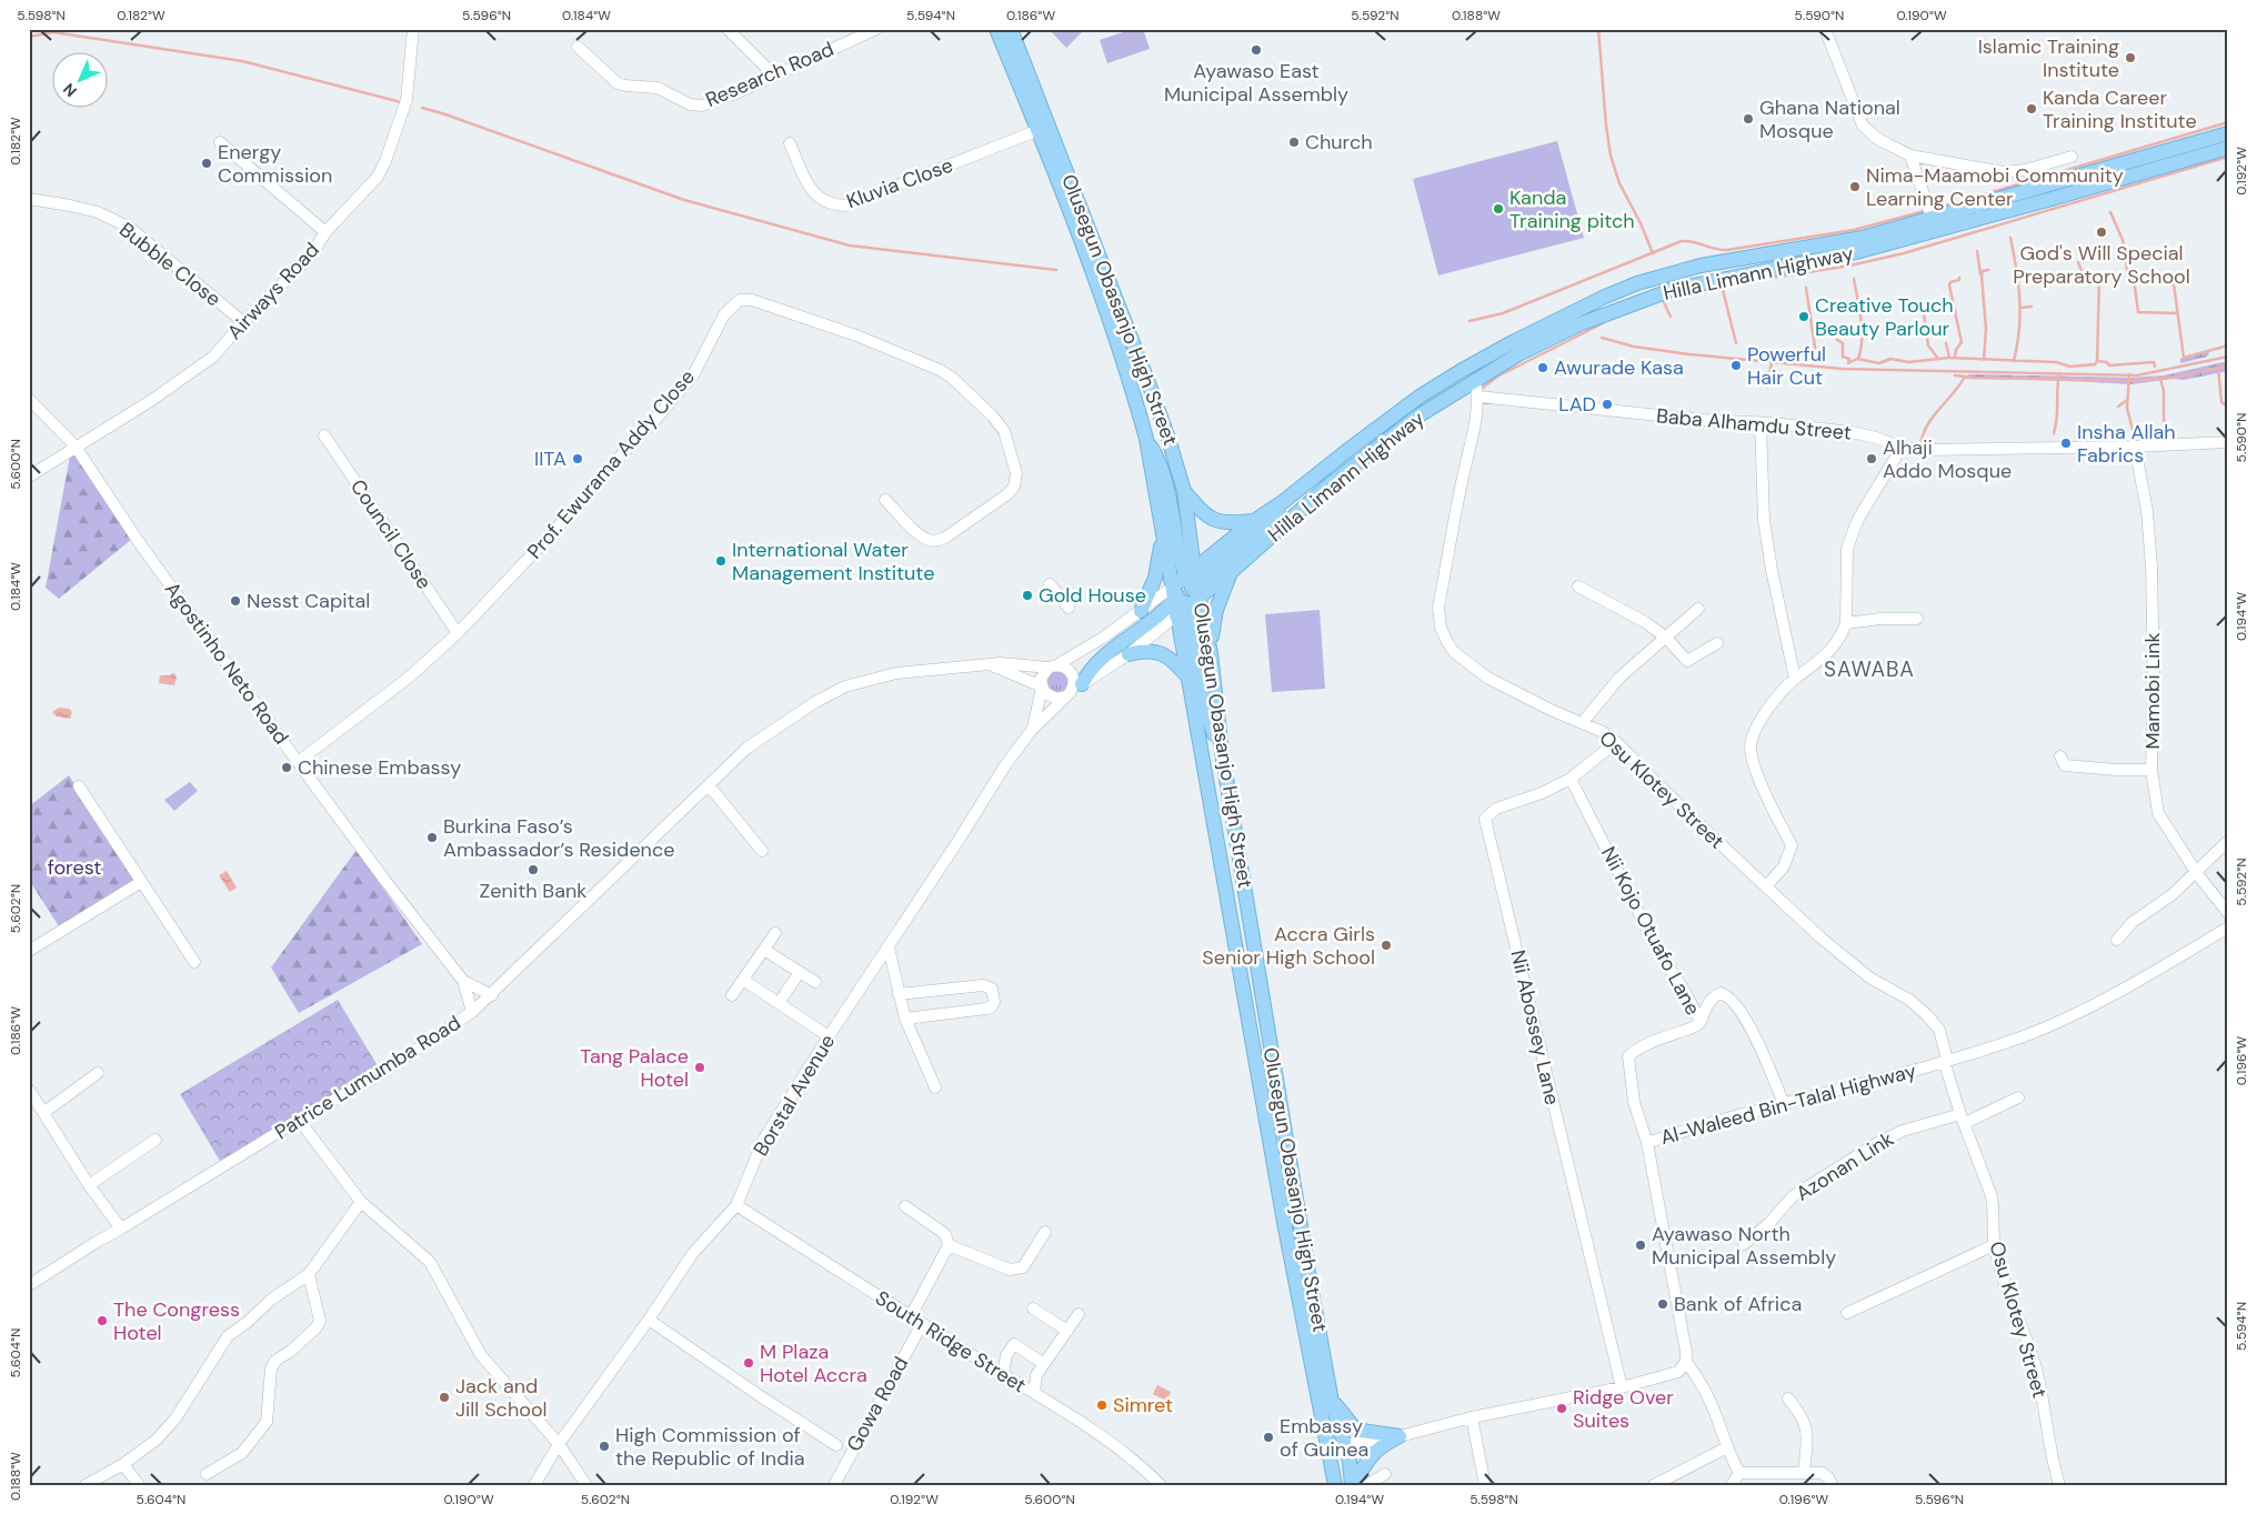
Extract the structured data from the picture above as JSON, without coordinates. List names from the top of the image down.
{
  "streets": {
    "main road": ["Hilla Limann Highway", "Olusegun Obasanjo High Street"],
    "street": [
      "Research Road",
      "Kluvia Close",
      "Bubble Close",
      "Airways Road",
      "Baba Alhamdu Street",
      "Prof. Ewurama Addy Close",
      "Council Close",
      "Agostinho Neto Road",
      "Mamobi Link",
      "Osu Klotey Street",
      "Nii Kojo Otuafo Lane",
      "Nii Abossey Lane",
      "Patrice Lumumba Road",
      "Borstal Avenue",
      "Al-Waleed Bin-Talal Highway",
      "Azonan Link",
      "South Ridge Street",
      "Gowa Road"
    ]
  },
  "crossings": [
    ["Kluvia Close", "Olusegun Obasanjo High Street"],
    ["Bubble Close", "Airways Road"],
    ["Hilla Limann Highway", "Olusegun Obasanjo High Street"],
    ["Hilla Limann Highway", "Osu Klotey Street"],
    ["Airways Road", "Agostinho Neto Road"],
    ["Baba Alhamdu Street", "Mamobi Link"],
    ["Baba Alhamdu Street", "Osu Klotey Street"],
    ["Prof. Ewurama Addy Close", "Council Close"],
    ["Prof. Ewurama Addy Close", "Agostinho Neto Road"],
    ["Agostinho Neto Road", "Patrice Lumumba Road"],
    ["Osu Klotey Street", "Nii Abossey Lane"],
    ["Osu Klotey Street", "Al-Waleed Bin-Talal Highway"],
    ["Osu Klotey Street", "Azonan Link"],
    ["Nii Kojo Otuafo Lane", "Nii Abossey Lane"],
    ["Nii Kojo Otuafo Lane", "Al-Waleed Bin-Talal Highway"],
    ["Patrice Lumumba Road", "Borstal Avenue"],
    ["Borstal Avenue", "South Ridge Street"],
    ["South Ridge Street", "Gowa Road"]
  ],
  "districts": ["SAWABA"],
  "parks": ["forest"],
  "places": [
    "Ayawaso East Municipal Assembly",
    "Islamic Training Institute",
    "Kanda Career Training Institute",
    "Ghana National Mosque",
    "Church",
    "Energy Commission",
    "Nima-Maamobi Community Learning Center",
    "Kanda Training pitch",
    "God's Will Special Preparatory School",
    "Creative Touch Beauty Parlour",
    "Powerful Hair Cut",
    "Awurade Kasa",
    "LAD",
    "Insha Allah Fabrics",
    "IITA",
    "Alhaji Addo Mosque",
    "International Water Management Institute",
    "Gold House",
    "Nesst Capital",
    "Chinese Embassy",
    "Burkina Faso’s Ambassador’s Residence",
    "Zenith Bank",
    "Accra Girls Senior High School",
    "Tang Palace Hotel",
    "Ayawaso North Municipal Assembly",
    "Bank of Africa",
    "The Congress Hotel",
    "M Plaza Hotel Accra",
    "Jack and Jill School",
    "Simret",
    "Ridge Over Suites",
    "Embassy of Guinea",
    "High Commission of the Republic of India"
  ],
  "north": "bottom left",
  "coordinates": [
    "5.598°N",
    "0.182°W",
    "5.596°N",
    "0.184°W",
    "5.594°N",
    "0.186°W",
    "5.592°N",
    "0.188°W",
    "5.590°N",
    "0.190°W",
    "0.192°W",
    "5.600°N",
    "0.194°W",
    "5.602°N",
    "0.196°W",
    "5.604°N"
  ]
}
